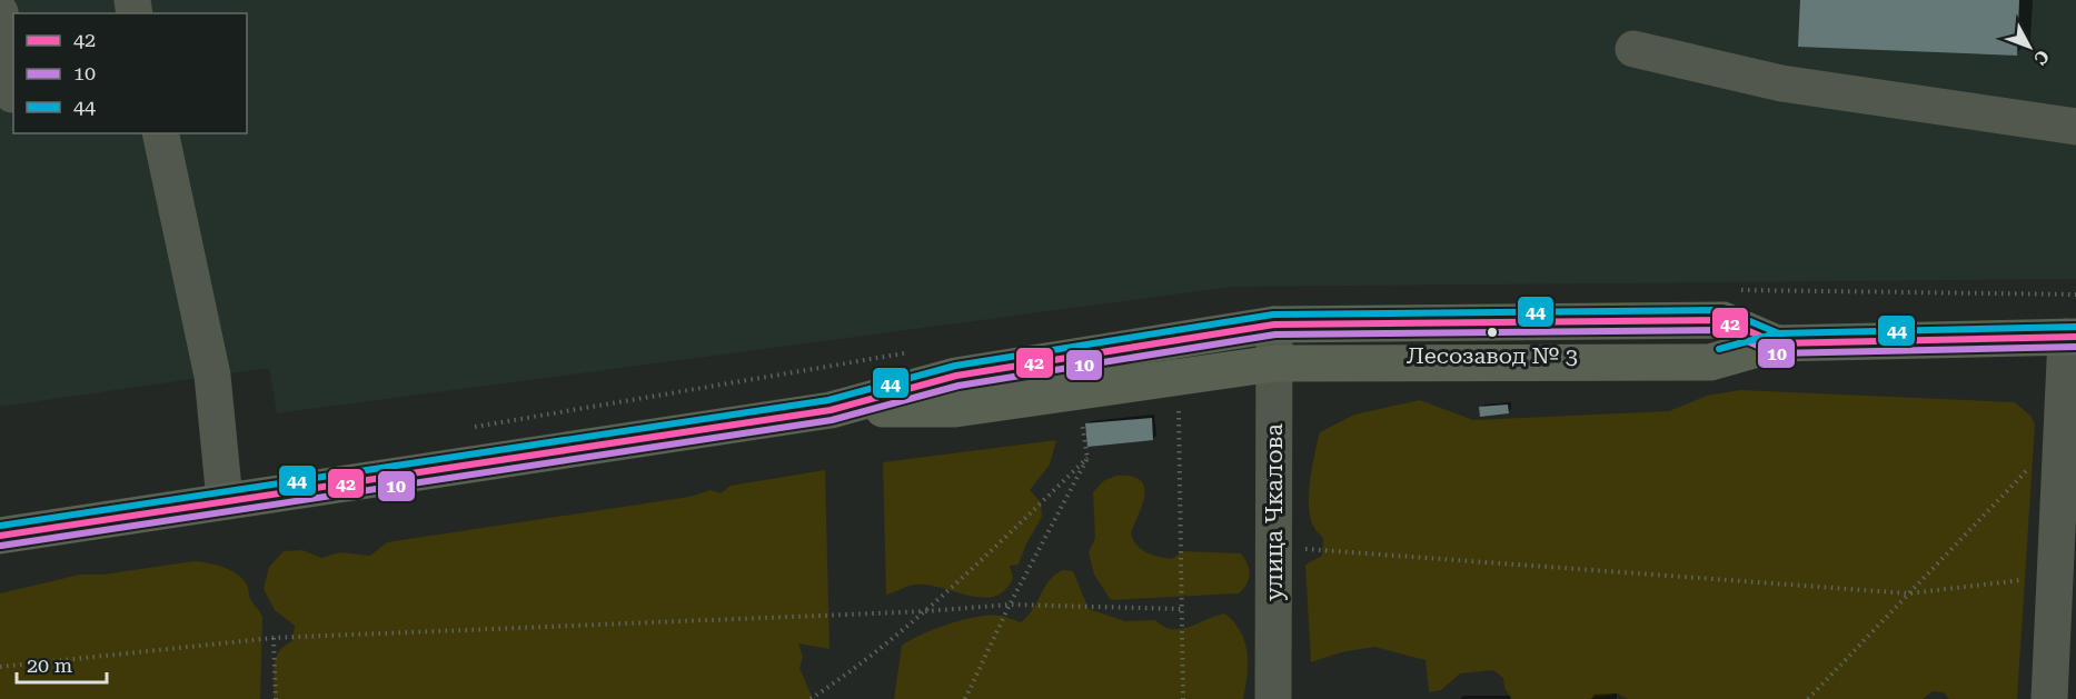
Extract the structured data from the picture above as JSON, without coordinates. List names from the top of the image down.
{
  "streets": {
    "street": ["улица Чкалова"]
  },
  "places": ["Лесозавод № 3"],
  "lines": ["transit line 44", "transit line 42", "transit line 10"],
  "legend": ["42", "10", "44"],
  "scale_bar": "20 m",
  "north": "bottom right"
}
